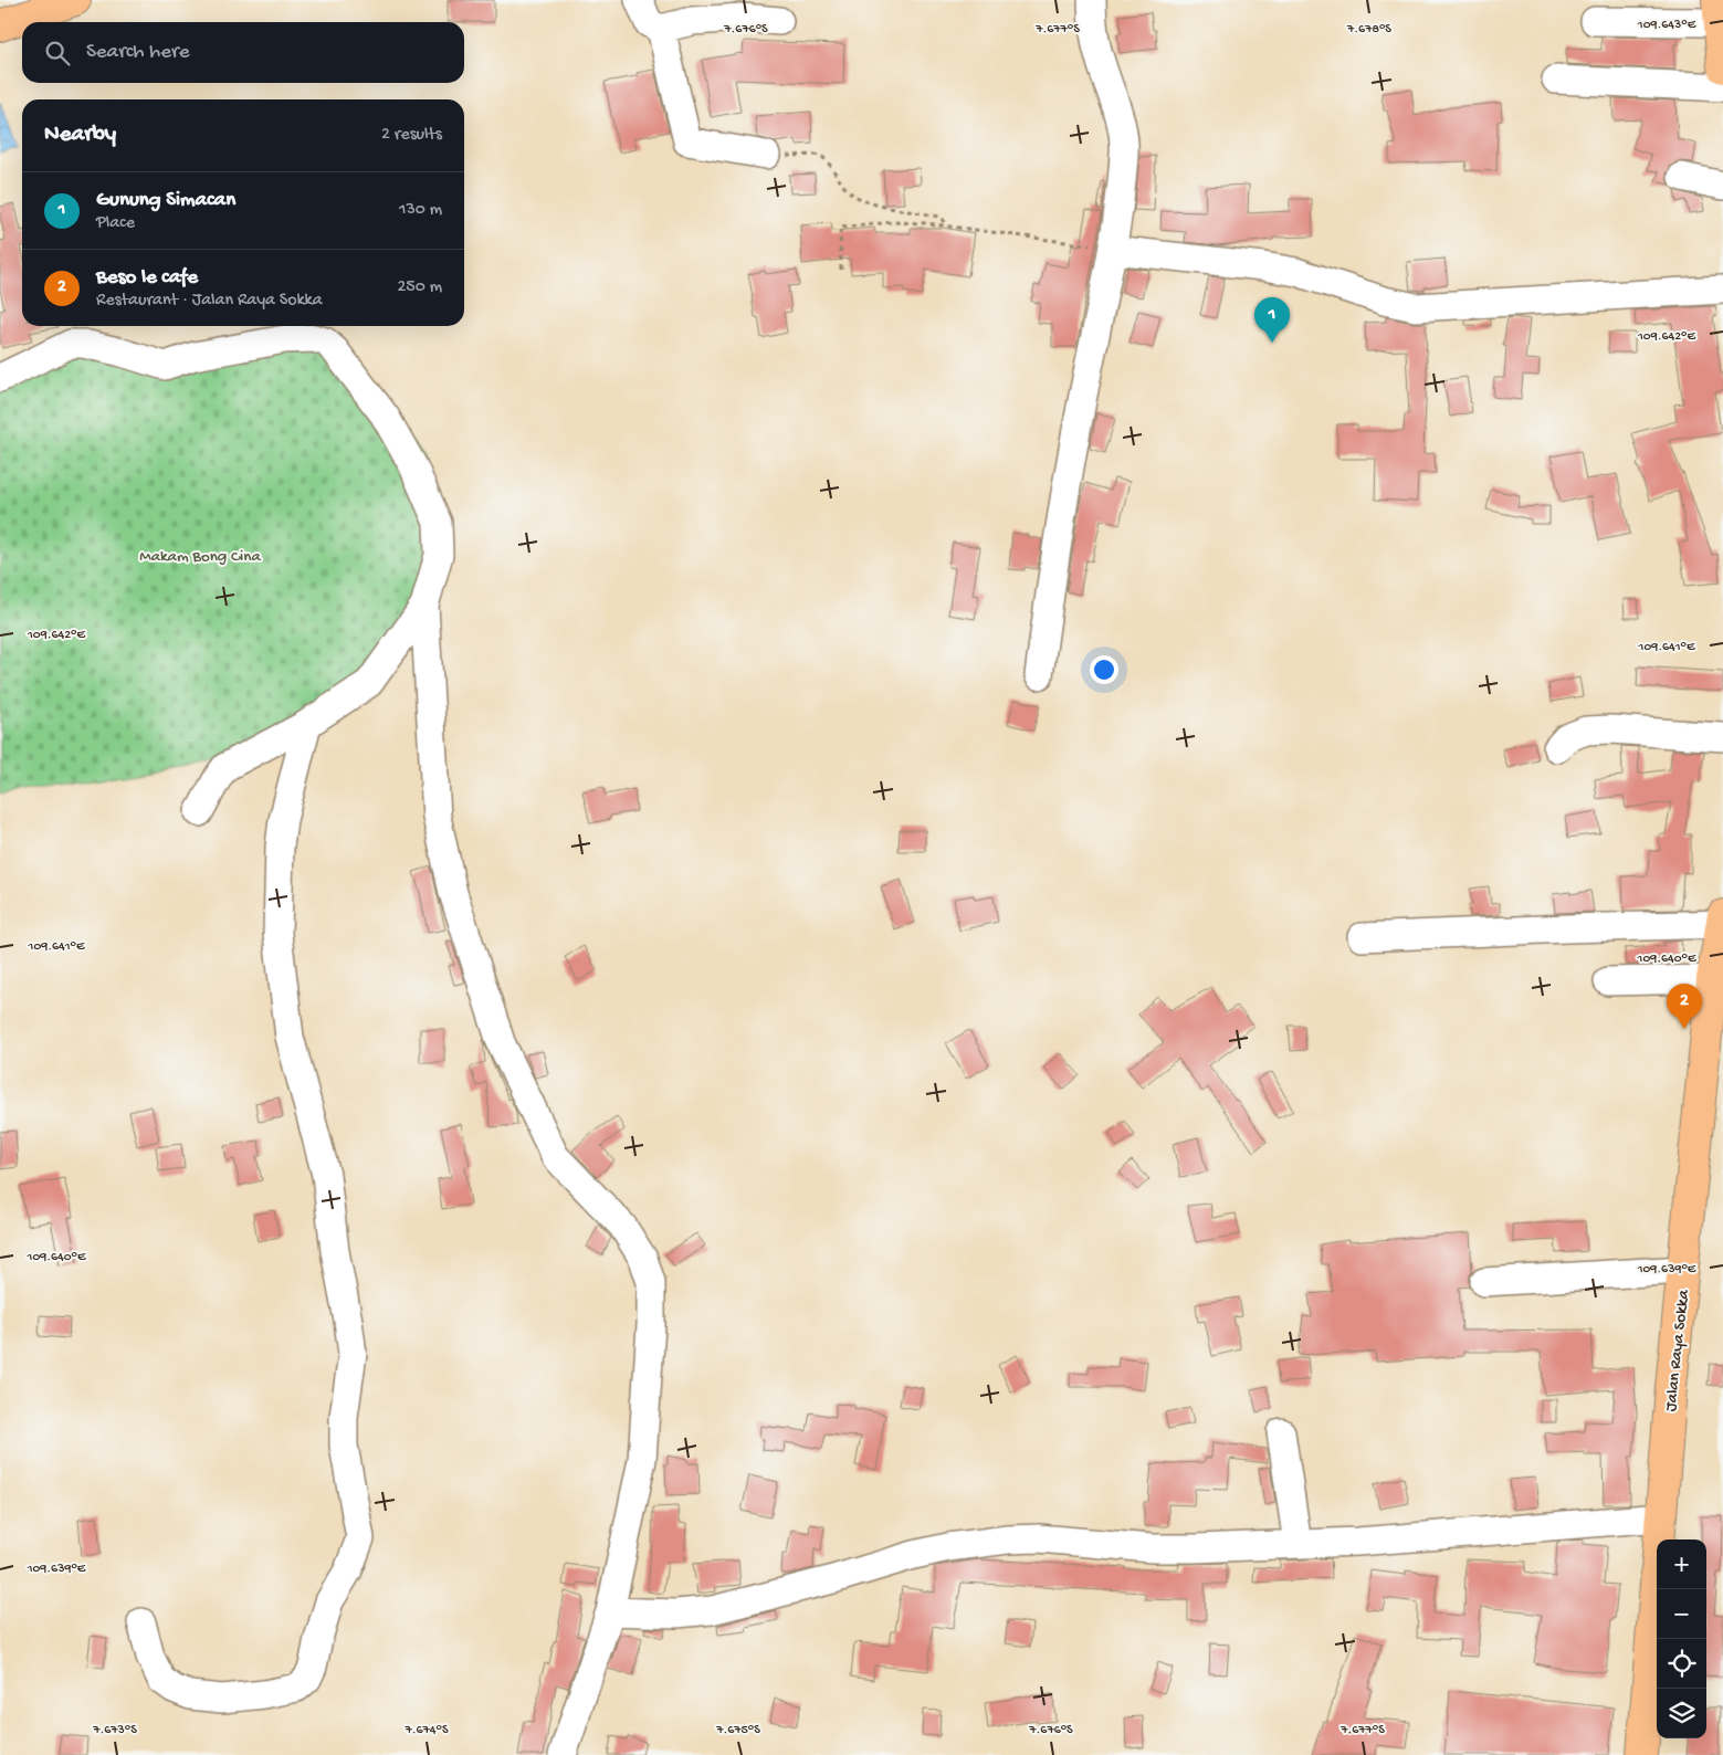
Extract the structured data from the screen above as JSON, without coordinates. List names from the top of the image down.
{
  "streets": {
    "main road": ["Jalan Raya Sokka"]
  },
  "parks": ["Makam Bong Cina"],
  "page": {
    "search": "Search here",
    "heading": ["Nearby", "2 results"],
    "list": [
      {
        "mark": "1",
        "name": "Gunung Simacan",
        "note": "Place",
        "value": "130 m"
      },
      {
        "mark": "2",
        "name": "Beso le cafe",
        "note": "Restaurant · Jalan Raya Sokka",
        "value": "250 m"
      }
    ],
    "pins": ["1", "2"],
    "map_buttons": ["+", "−"]
  },
  "coordinates": [
    "109.643°E",
    "7.676°S",
    "7.677°S",
    "7.678°S",
    "109.642°E",
    "109.641°E",
    "109.640°E",
    "109.639°E",
    "7.673°S",
    "7.674°S",
    "7.675°S"
  ]
}
